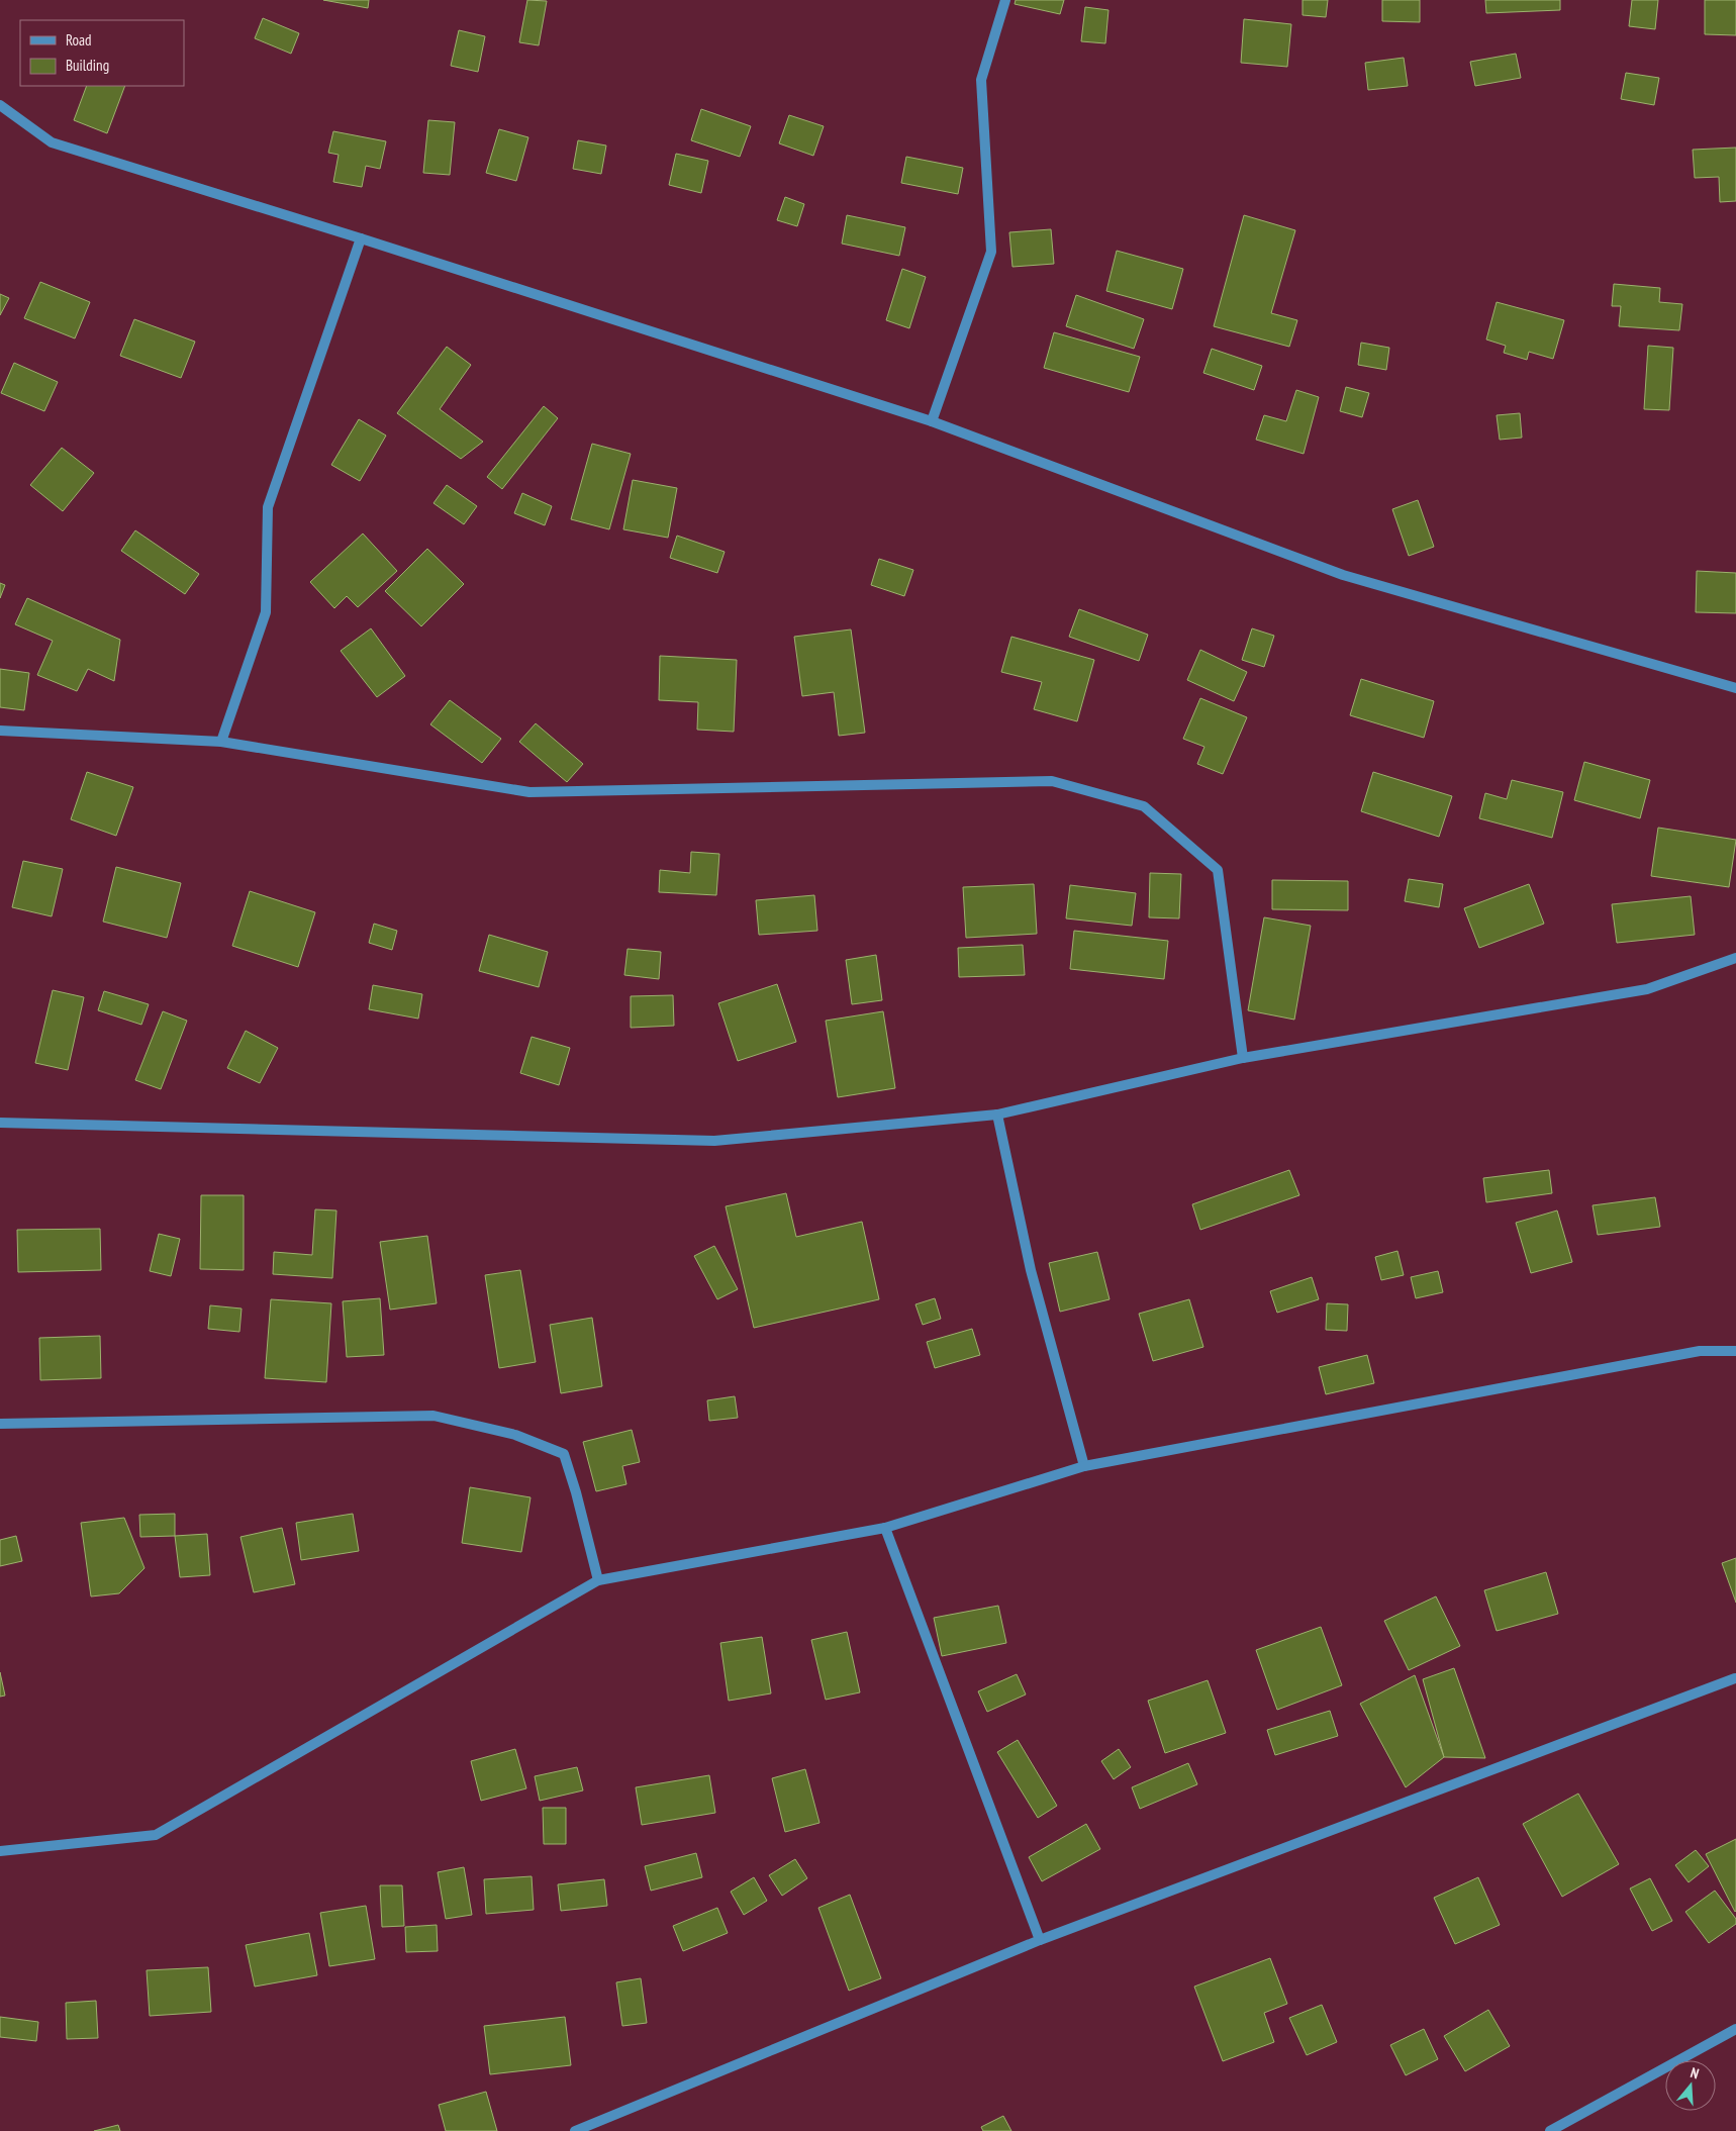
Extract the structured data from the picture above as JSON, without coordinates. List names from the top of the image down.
{
  "legend": ["Road", "Building"],
  "north": "top"
}
